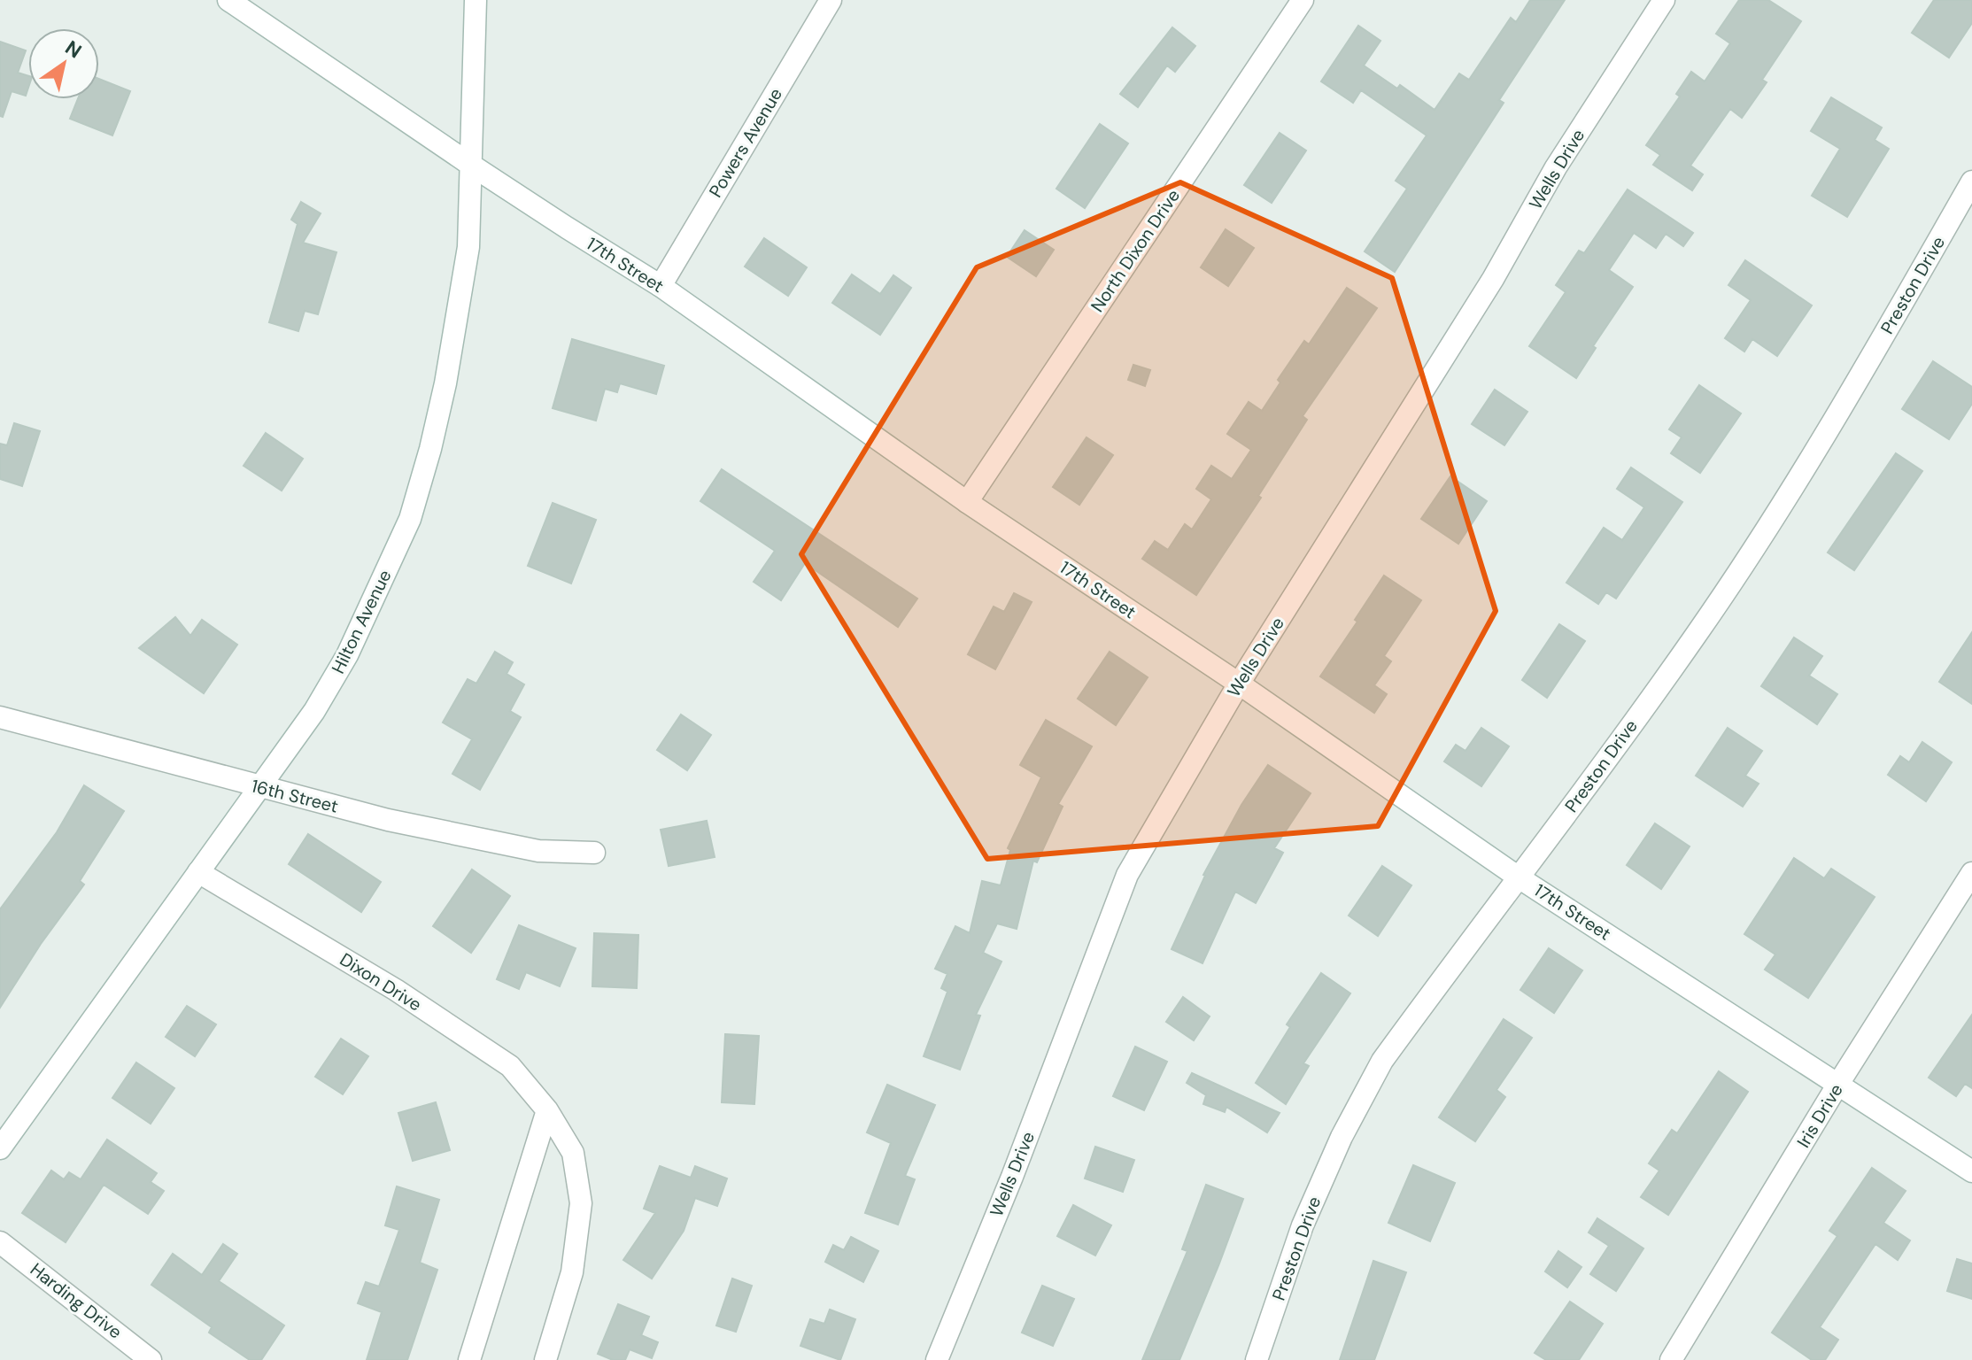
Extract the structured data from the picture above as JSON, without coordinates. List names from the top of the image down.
{
  "streets": {
    "street": [
      "Powers Avenue",
      "Wells Drive",
      "North Dixon Drive",
      "17th Street",
      "Preston Drive",
      "Hilton Avenue",
      "16th Street",
      "Dixon Drive",
      "Iris Drive",
      "Harding Drive"
    ]
  },
  "crossings": [
    ["Powers Avenue", "17th Street"],
    ["Wells Drive", "17th Street"],
    ["North Dixon Drive", "17th Street"],
    ["17th Street", "Preston Drive"],
    ["17th Street", "Hilton Avenue"],
    ["17th Street", "Iris Drive"],
    ["Hilton Avenue", "16th Street"],
    ["Hilton Avenue", "Dixon Drive"]
  ],
  "north": "top right"
}
